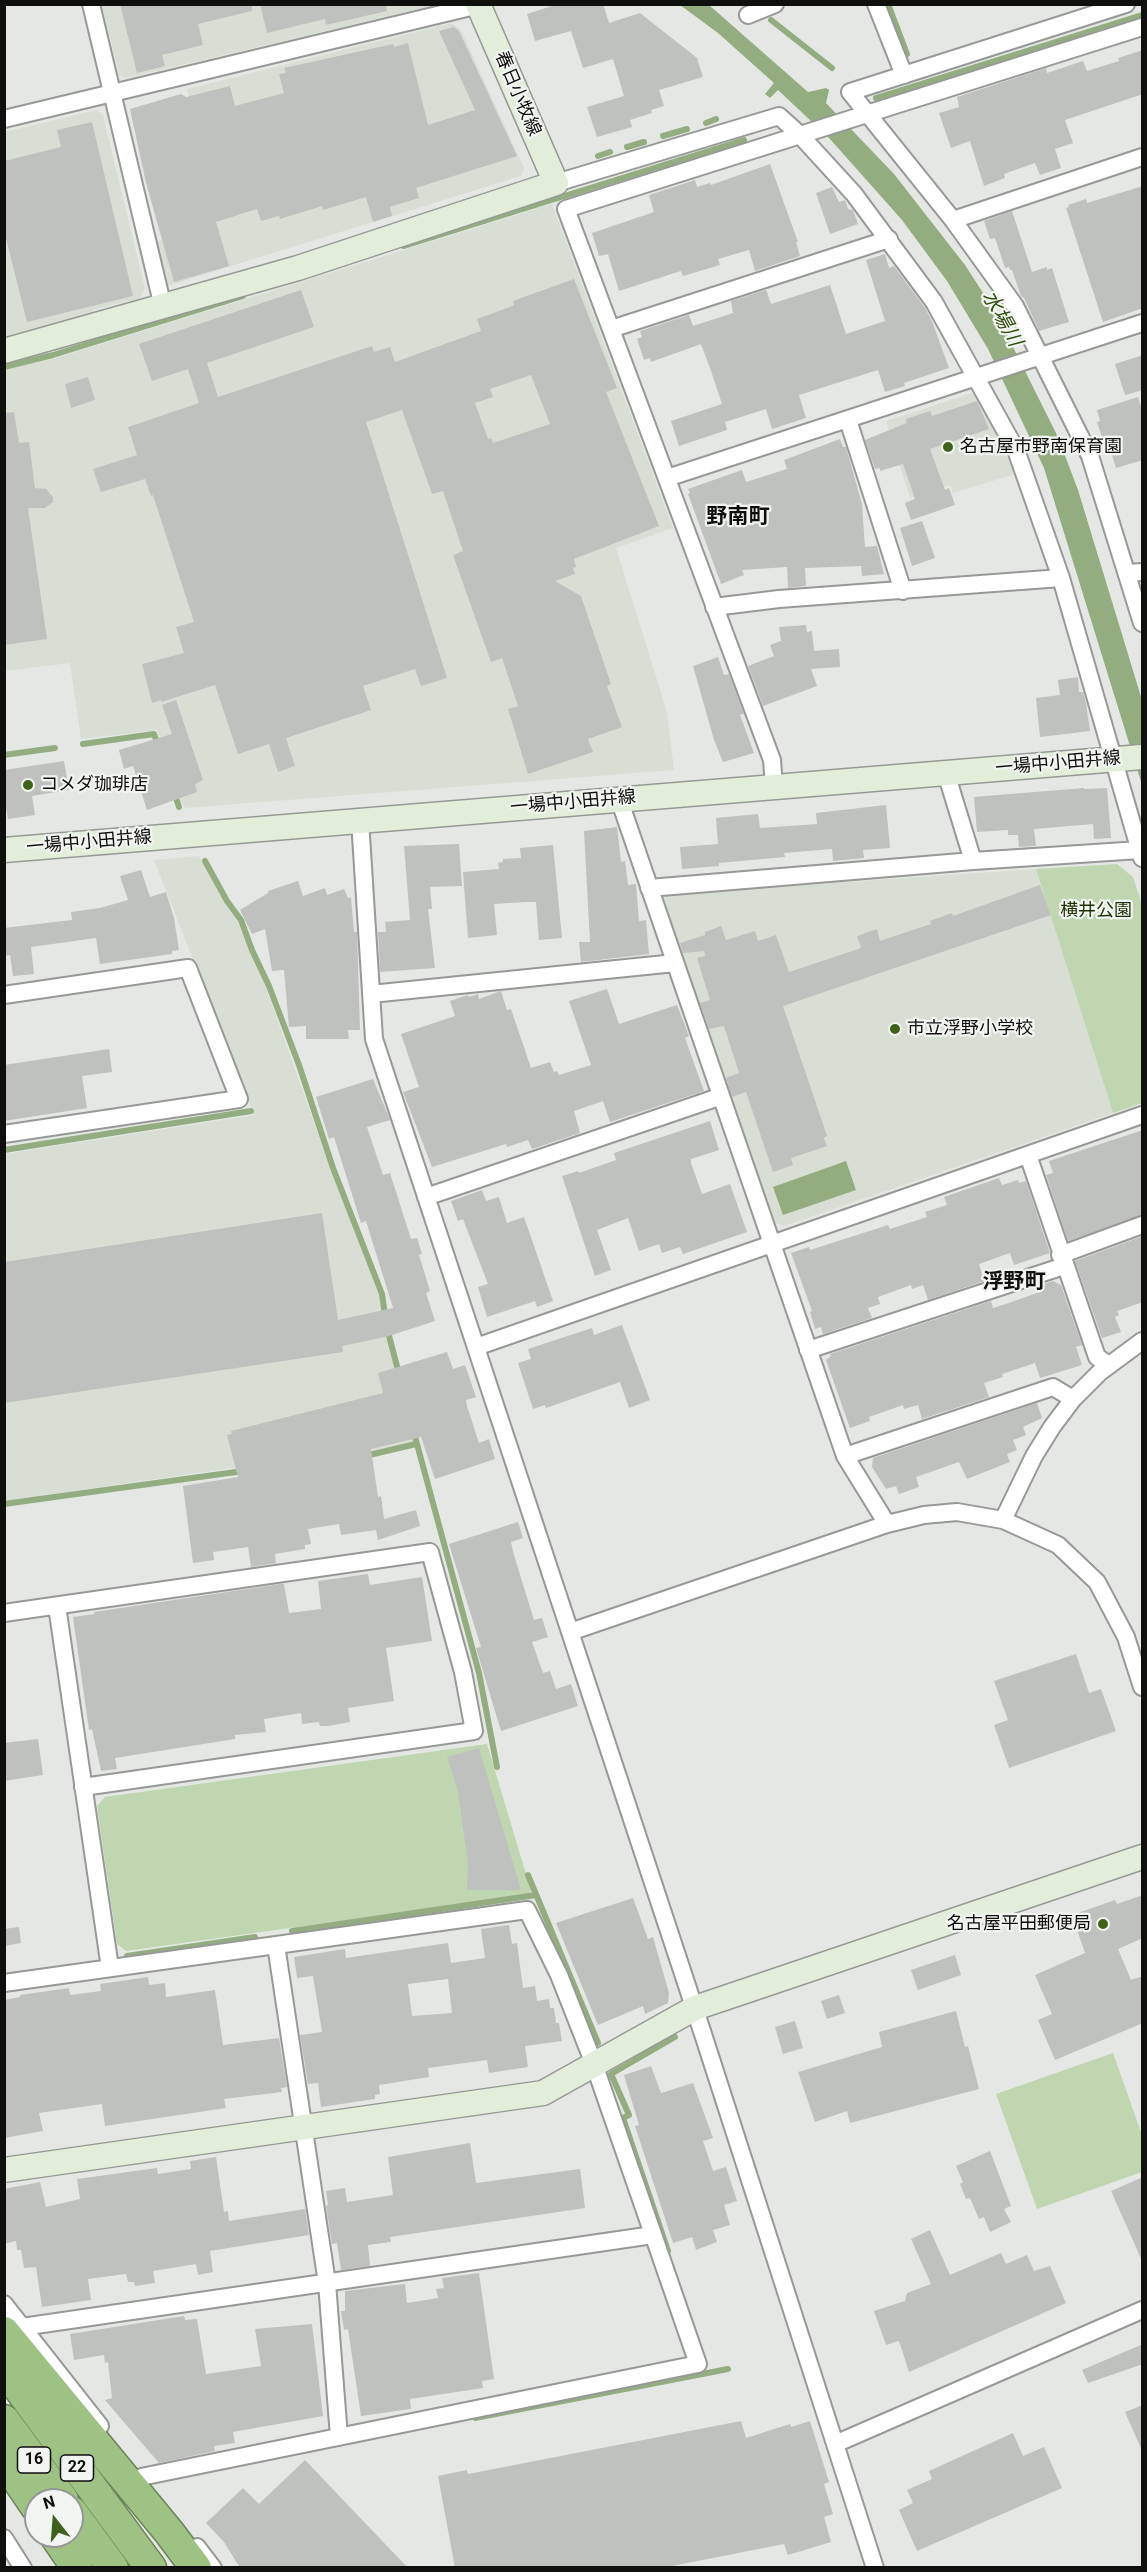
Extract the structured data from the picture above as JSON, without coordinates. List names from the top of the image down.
{
  "streets": {
    "highway": ["16", "22"],
    "street": ["春日小牧線", "一場中小田井線"]
  },
  "districts": ["野南町", "浮野町"],
  "water": ["水場川"],
  "parks": ["横井公園"],
  "places": [
    "名古屋市野南保育園",
    "コメダ珈琲店",
    "市立浮野小学校",
    "名古屋平田郵便局"
  ],
  "north": "top"
}
